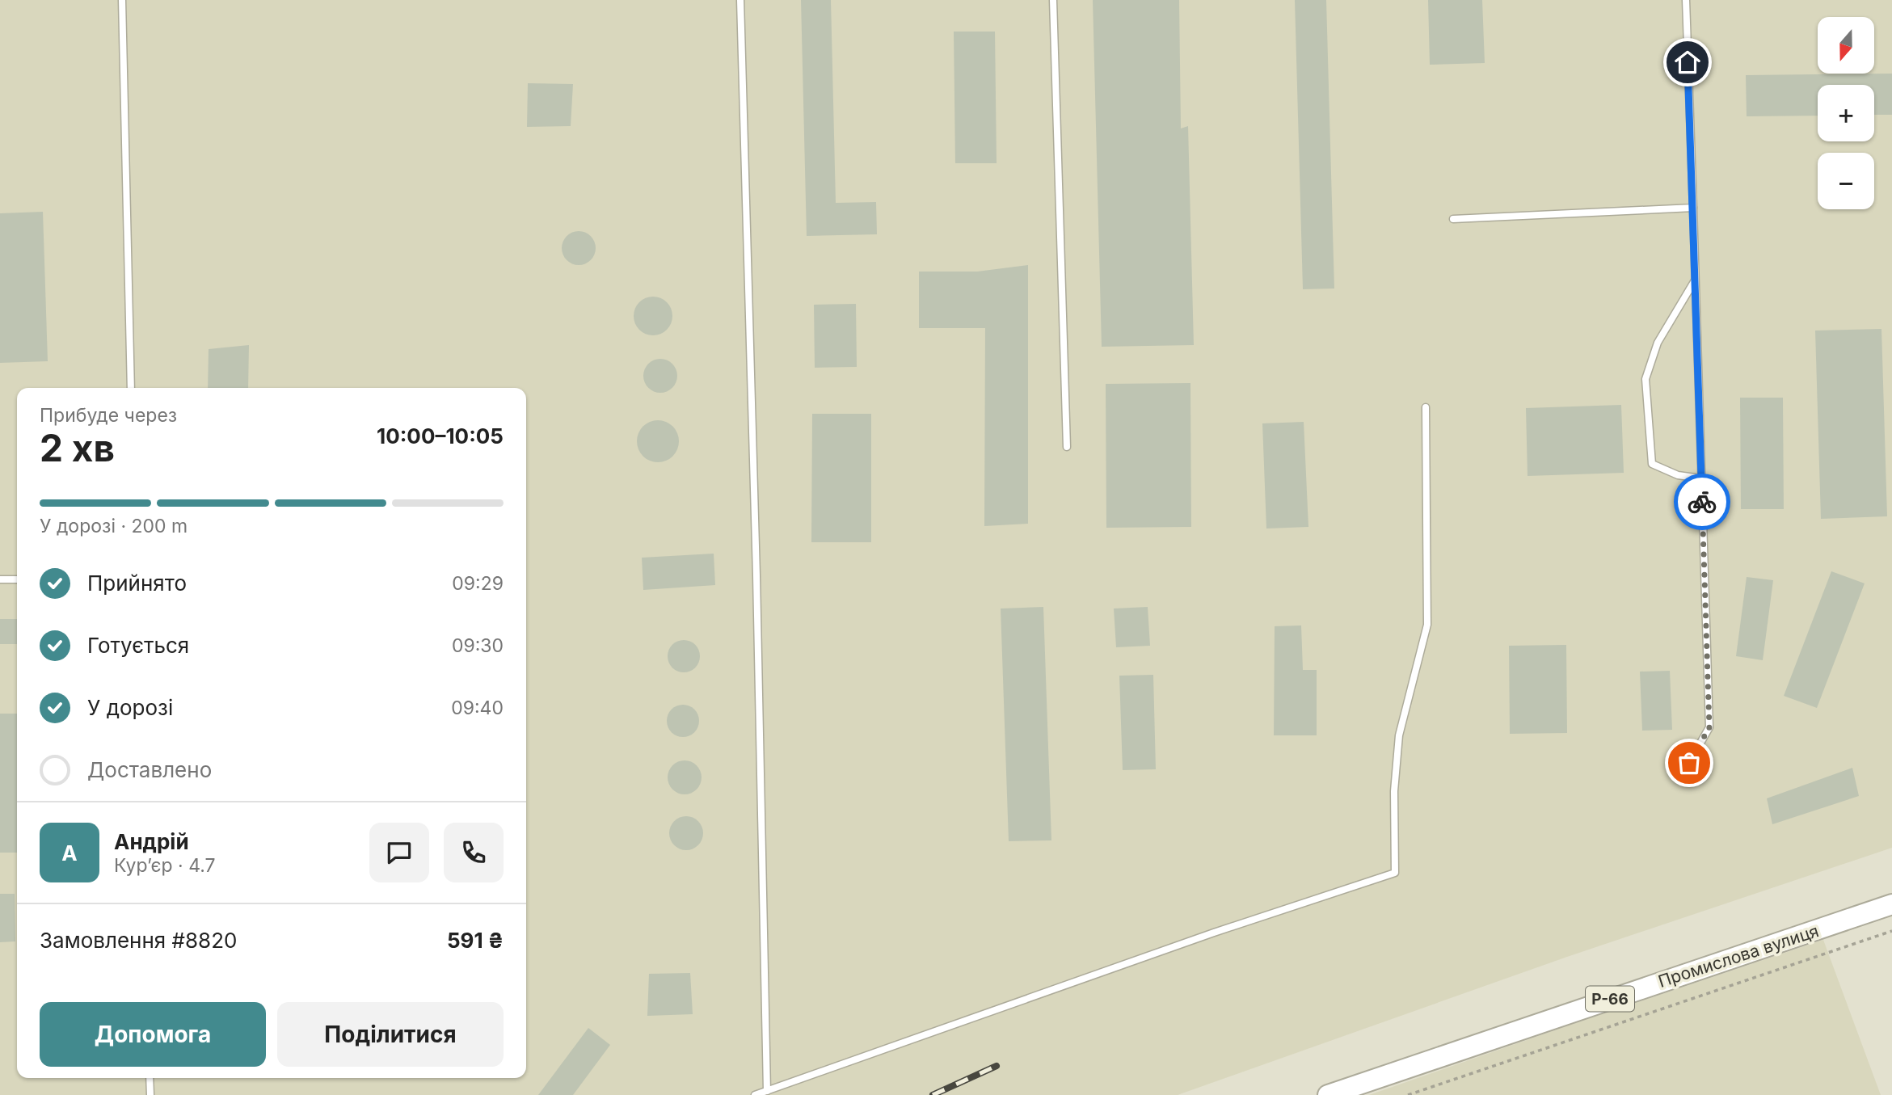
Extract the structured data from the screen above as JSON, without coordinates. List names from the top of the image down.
{
  "streets": {
    "main road": ["Промислова вулиця", "Р-66"]
  },
  "north": "bottom",
  "page": {
    "map_buttons": ["+", "−"],
    "heading": ["2 хв", "Прибуде через", "10:00–10:05"],
    "panel": [
      "Андрій",
      "Кур’єр · 4.7",
      "Замовлення #8820",
      "591 ₴"
    ],
    "bar": "У дорозі · 200 m",
    "list": [
      ["Прийнято", "09:29"],
      ["Готується", "09:30"],
      ["У дорозі", "09:40"],
      "Доставлено"
    ],
    "round": "А",
    "buttons": ["Допомога", "Поділитися"]
  }
}
